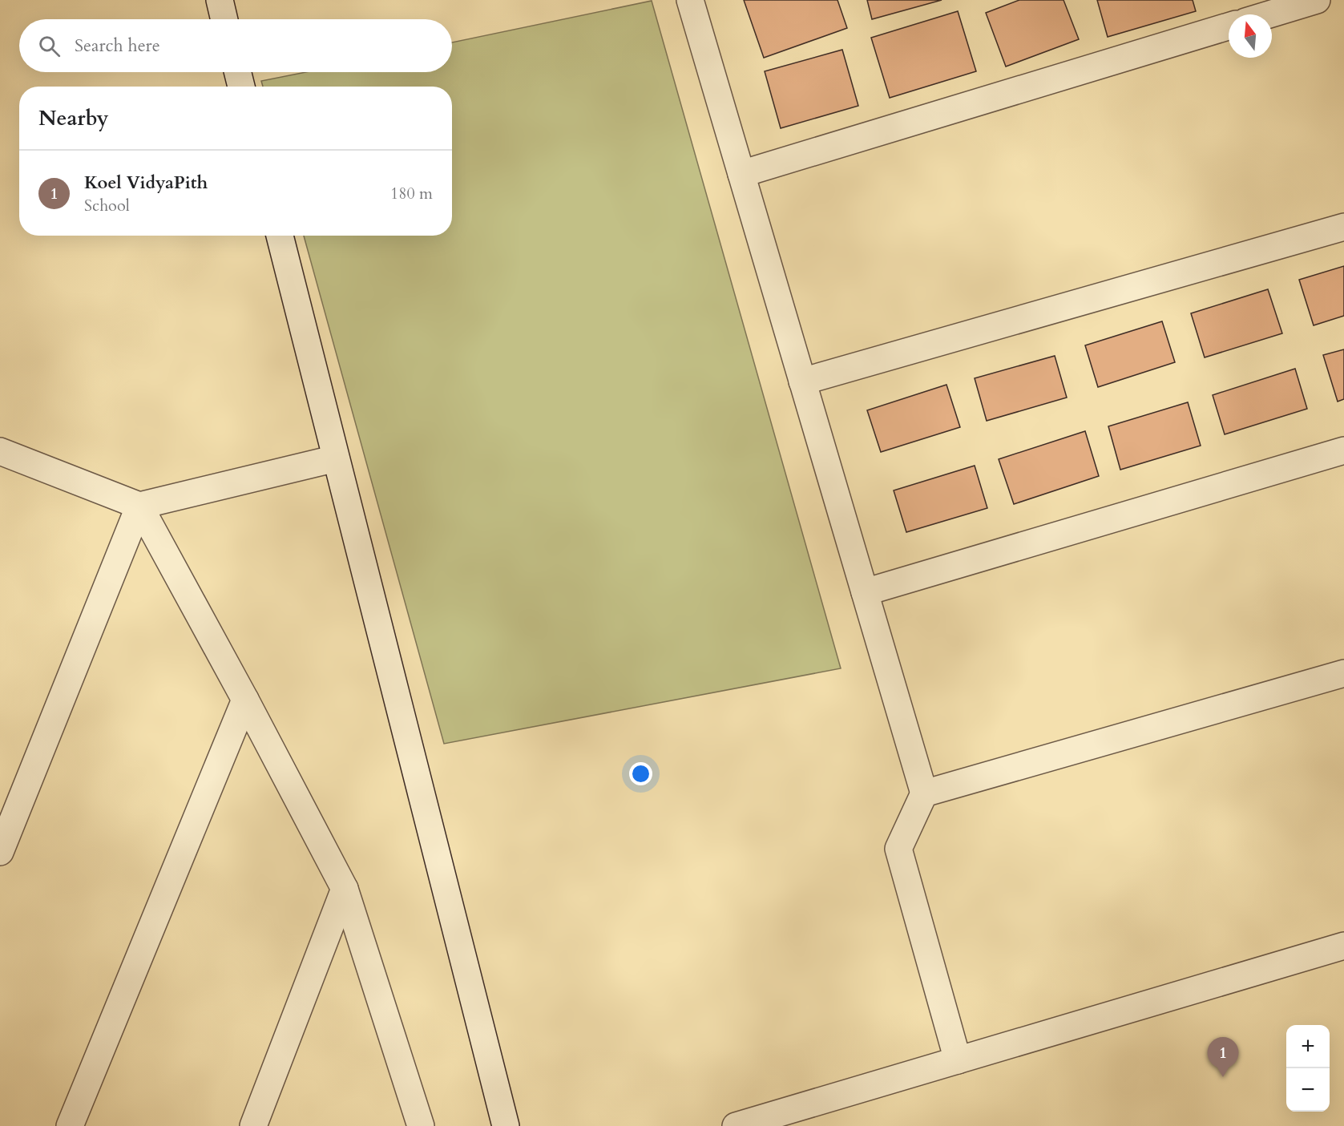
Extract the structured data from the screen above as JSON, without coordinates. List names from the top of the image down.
{
  "north": "top",
  "page": {
    "search": "Search here",
    "heading": "Nearby",
    "list": [
      {
        "mark": "1",
        "name": "Koel VidyaPith",
        "note": "School",
        "value": "180 m"
      }
    ],
    "map_buttons": ["+", "−"],
    "pins": "1"
  }
}
